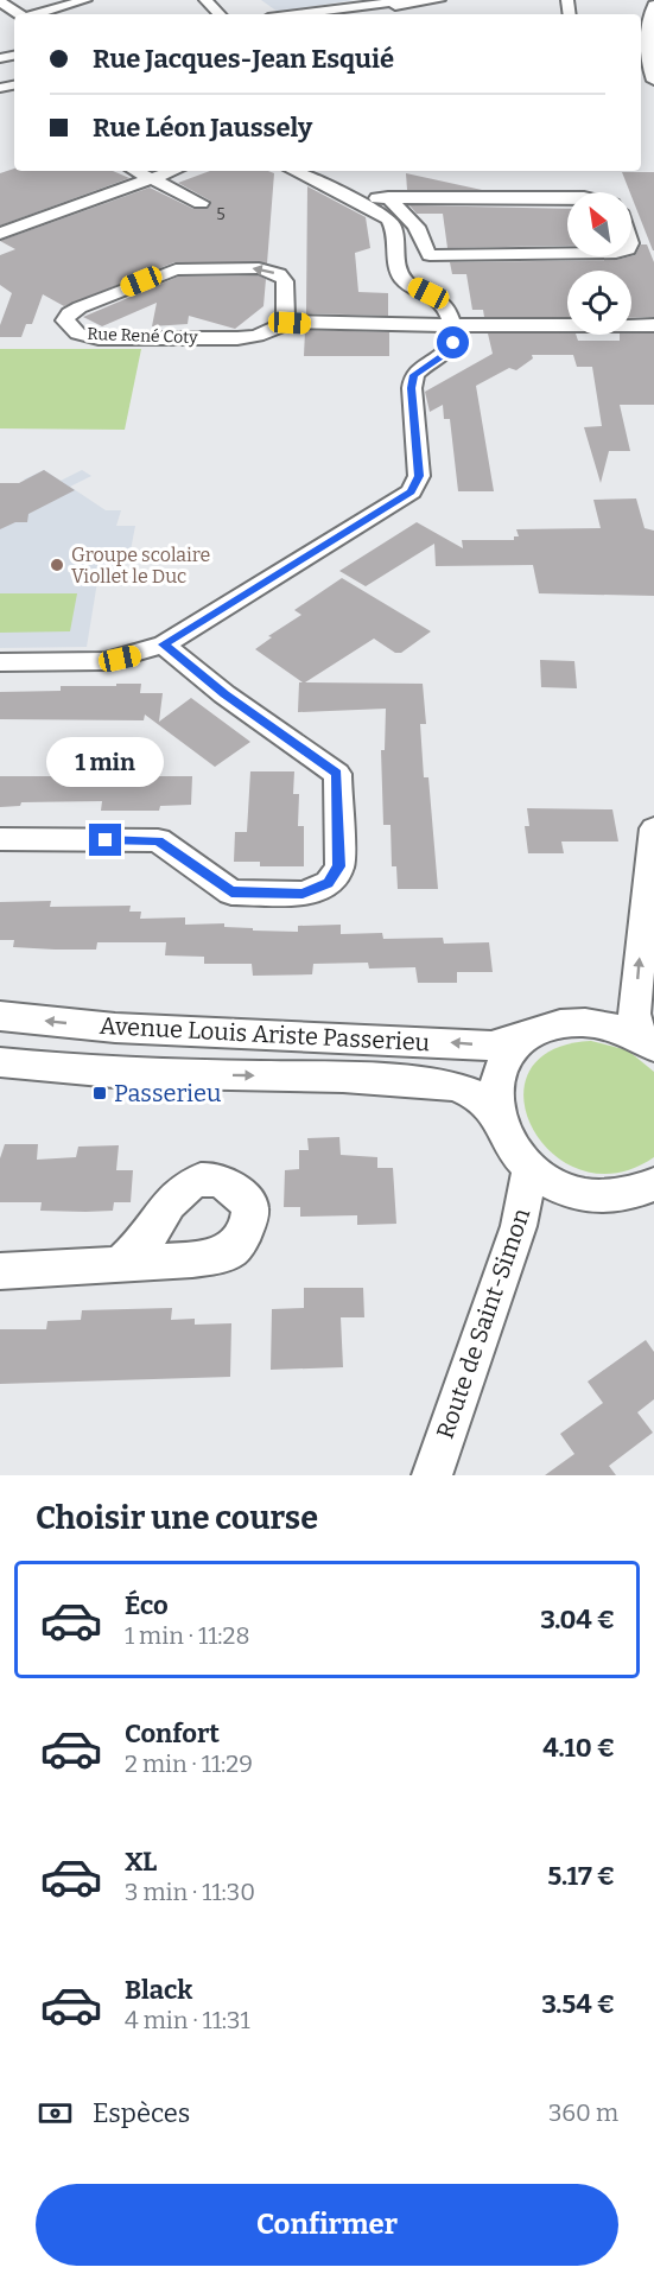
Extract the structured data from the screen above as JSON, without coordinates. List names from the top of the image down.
{
  "streets": {
    "street": ["Rue René Coty", "Avenue Louis Ariste Passerieu", "Route de Saint-Simon"]
  },
  "places": {
    "other": ["Groupe scolaire Viollet le Duc"],
    "transit": ["Passerieu"]
  },
  "house_numbers": ["5"],
  "north": "top left",
  "page": {
    "banner": ["Rue Jacques-Jean Esquié", "Rue Léon Jaussely"],
    "bubble": "1 min",
    "heading": "Choisir une course",
    "list": [
      {
        "name": "Éco",
        "note": "1 min · 11:28",
        "value": "3.04 €"
      },
      {
        "name": "Confort",
        "note": "2 min · 11:29",
        "value": "4.10 €"
      },
      {
        "name": "XL",
        "note": "3 min · 11:30",
        "value": "5.17 €"
      },
      {
        "name": "Black",
        "note": "4 min · 11:31",
        "value": "3.54 €"
      }
    ],
    "pay": ["Espèces", "360 m"],
    "buttons": "Confirmer"
  }
}
